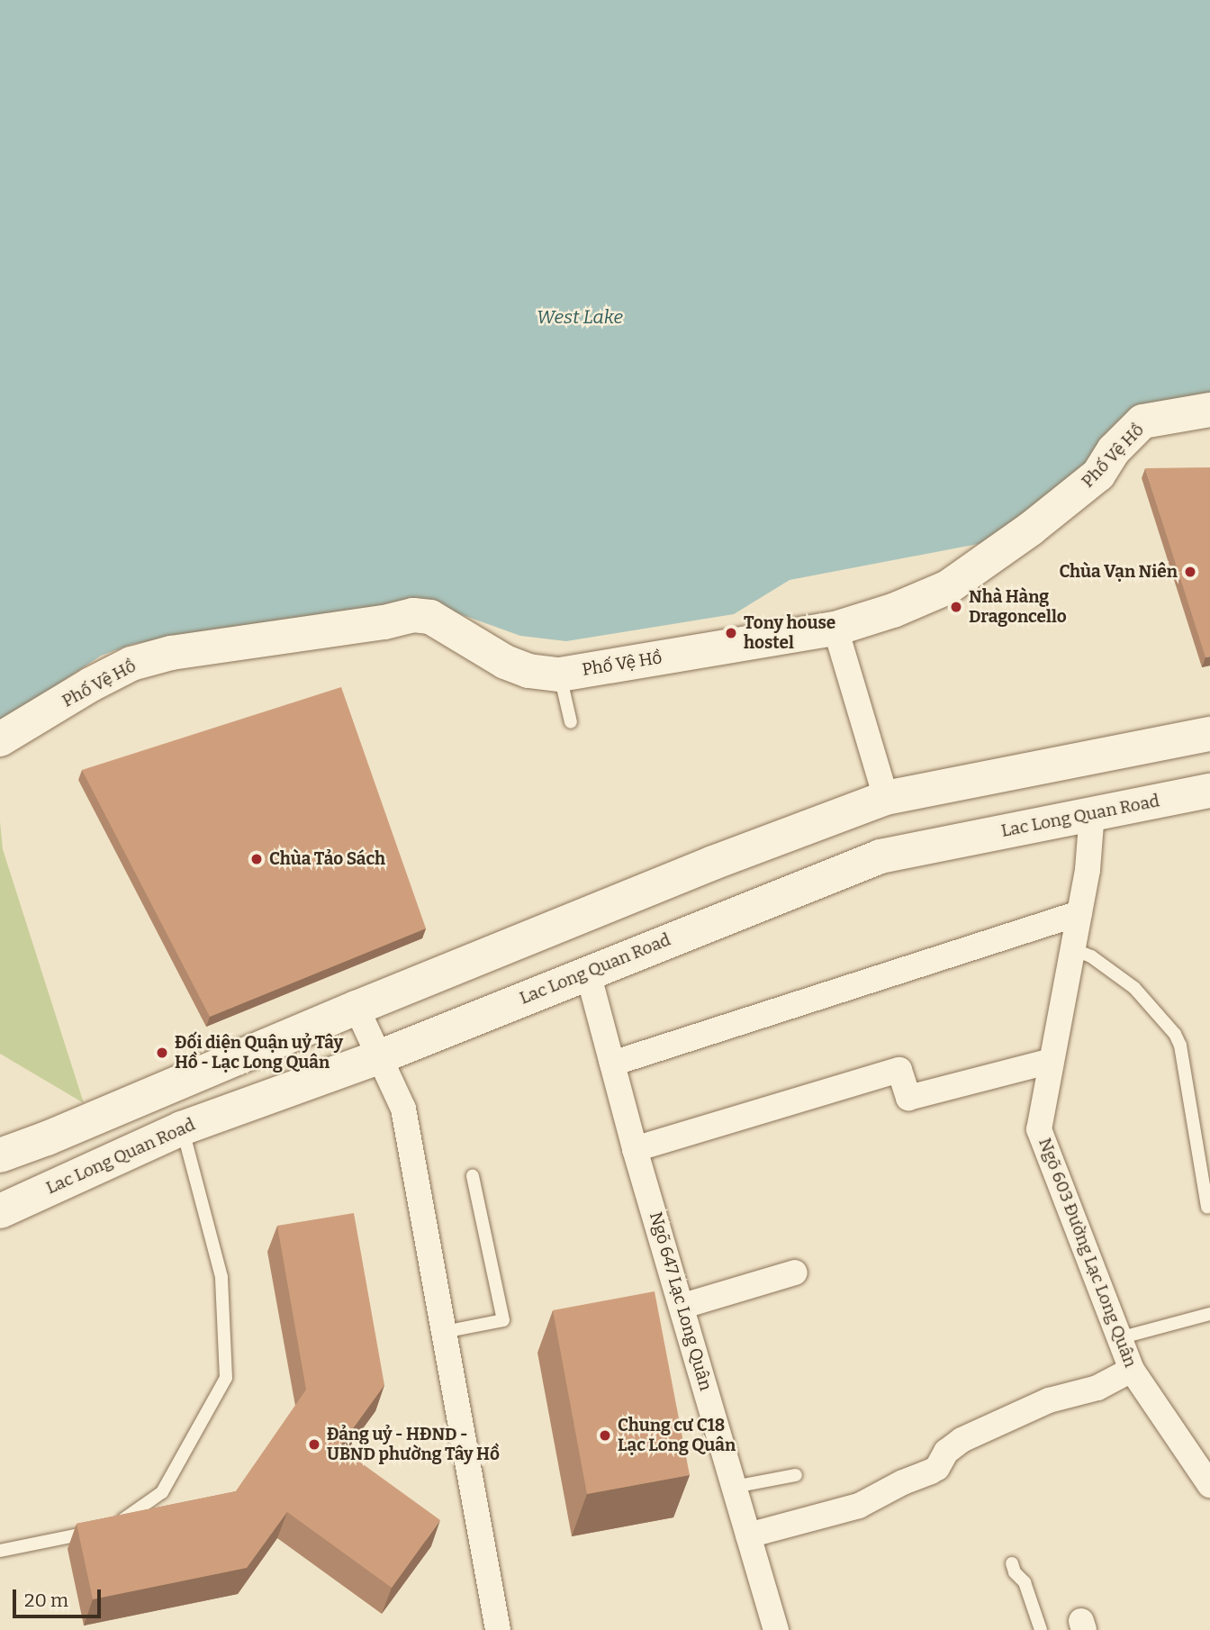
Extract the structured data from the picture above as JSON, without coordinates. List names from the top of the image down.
{
  "streets": {
    "main road": ["Phố Vệ Hồ", "Lac Long Quan Road"],
    "street": ["Ngõ 603 Đường Lạc Long Quân", "Ngõ 647 Lạc Long Quân"]
  },
  "crossings": [
    ["Lac Long Quan Road", "Ngõ 603 Đường Lạc Long Quân"],
    ["Lac Long Quan Road", "Ngõ 647 Lạc Long Quân"]
  ],
  "water": ["West Lake"],
  "places": [
    "Chùa Vạn Niên",
    "Nhà Hàng Dragoncello",
    "Tony house hostel",
    "Chùa Tảo Sách",
    "Đối diện Quận uỷ Tây Hồ - Lạc Long Quân",
    "Chung cư C18 Lạc Long Quân",
    "Đảng uỷ - HĐND - UBND phường Tây Hồ"
  ],
  "scale_bar": "20 m"
}
